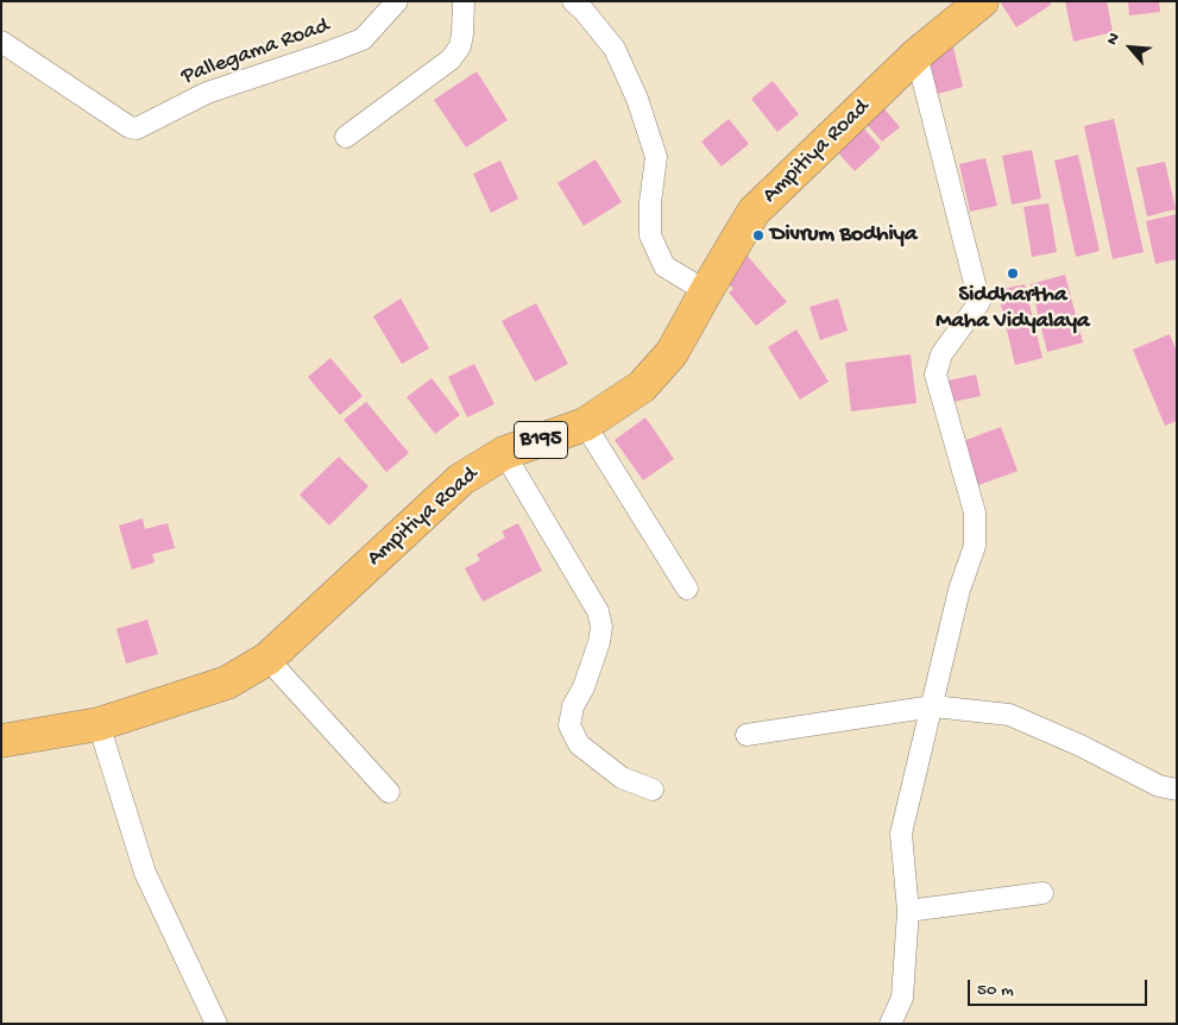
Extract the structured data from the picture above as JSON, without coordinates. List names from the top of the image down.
{
  "streets": {
    "main road": ["Ampitiya Road", "B195"],
    "street": ["Pallegama Road"]
  },
  "places": ["Divrum Bodhiya", "Siddhartha Maha Vidyalaya"],
  "scale_bar": "50 m",
  "north": "top left"
}
